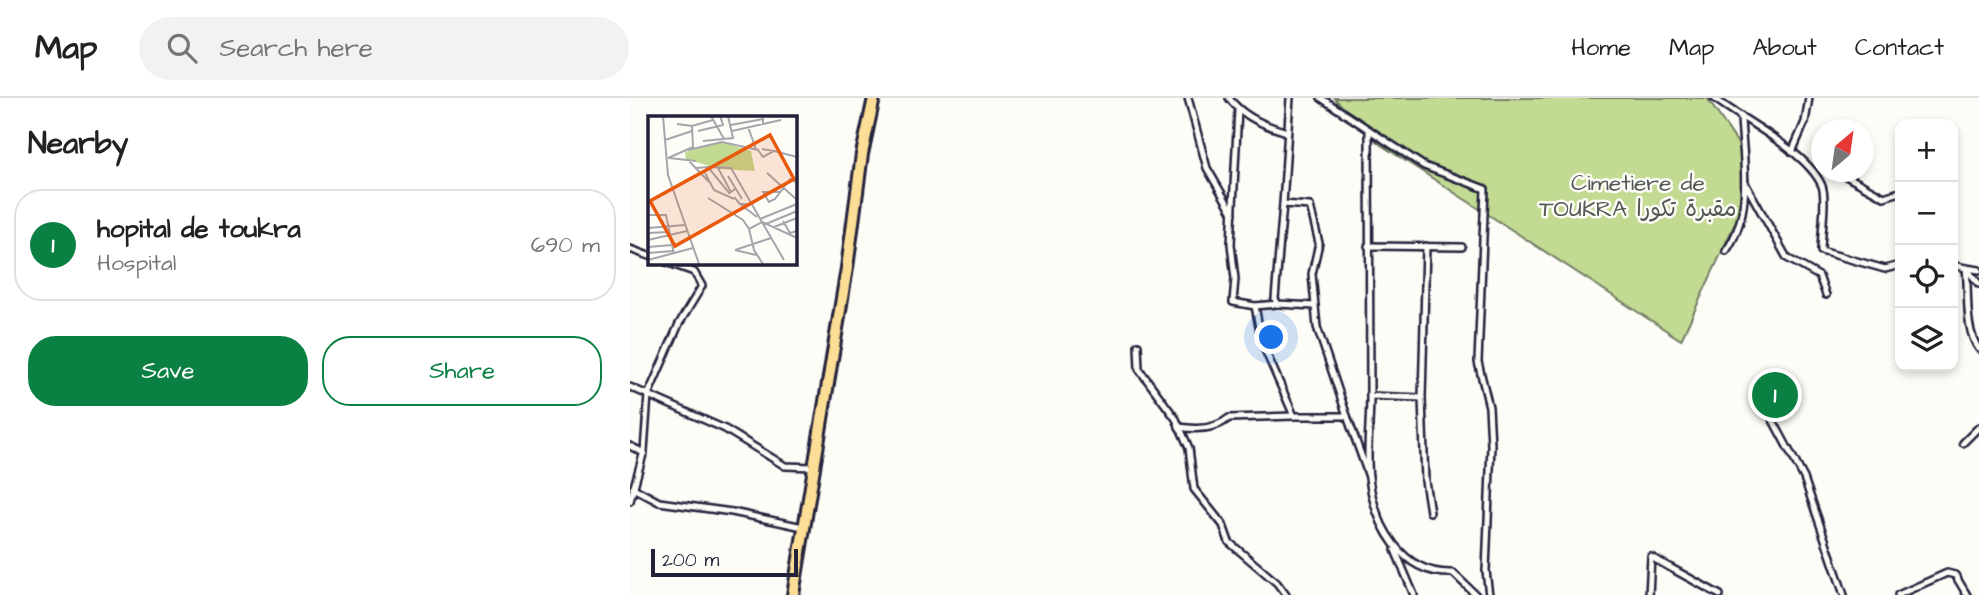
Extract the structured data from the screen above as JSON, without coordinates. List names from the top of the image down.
{
  "parks": ["Cimetiere de TOUKRA مقبرة تكورا"],
  "scale_bar": "200 m",
  "north": "top right",
  "page": {
    "header": "Map",
    "search": "Search here",
    "nav": [
      "Home",
      "Map",
      "About",
      "Contact"
    ],
    "heading": "Nearby",
    "map_buttons": ["+", "−"],
    "list": [
      {
        "mark": "1",
        "name": "hopital de toukra",
        "note": "Hospital",
        "value": "690 m"
      }
    ],
    "buttons": ["Save", "Share"],
    "pins": "1",
    "scale": "200 m"
  }
}
